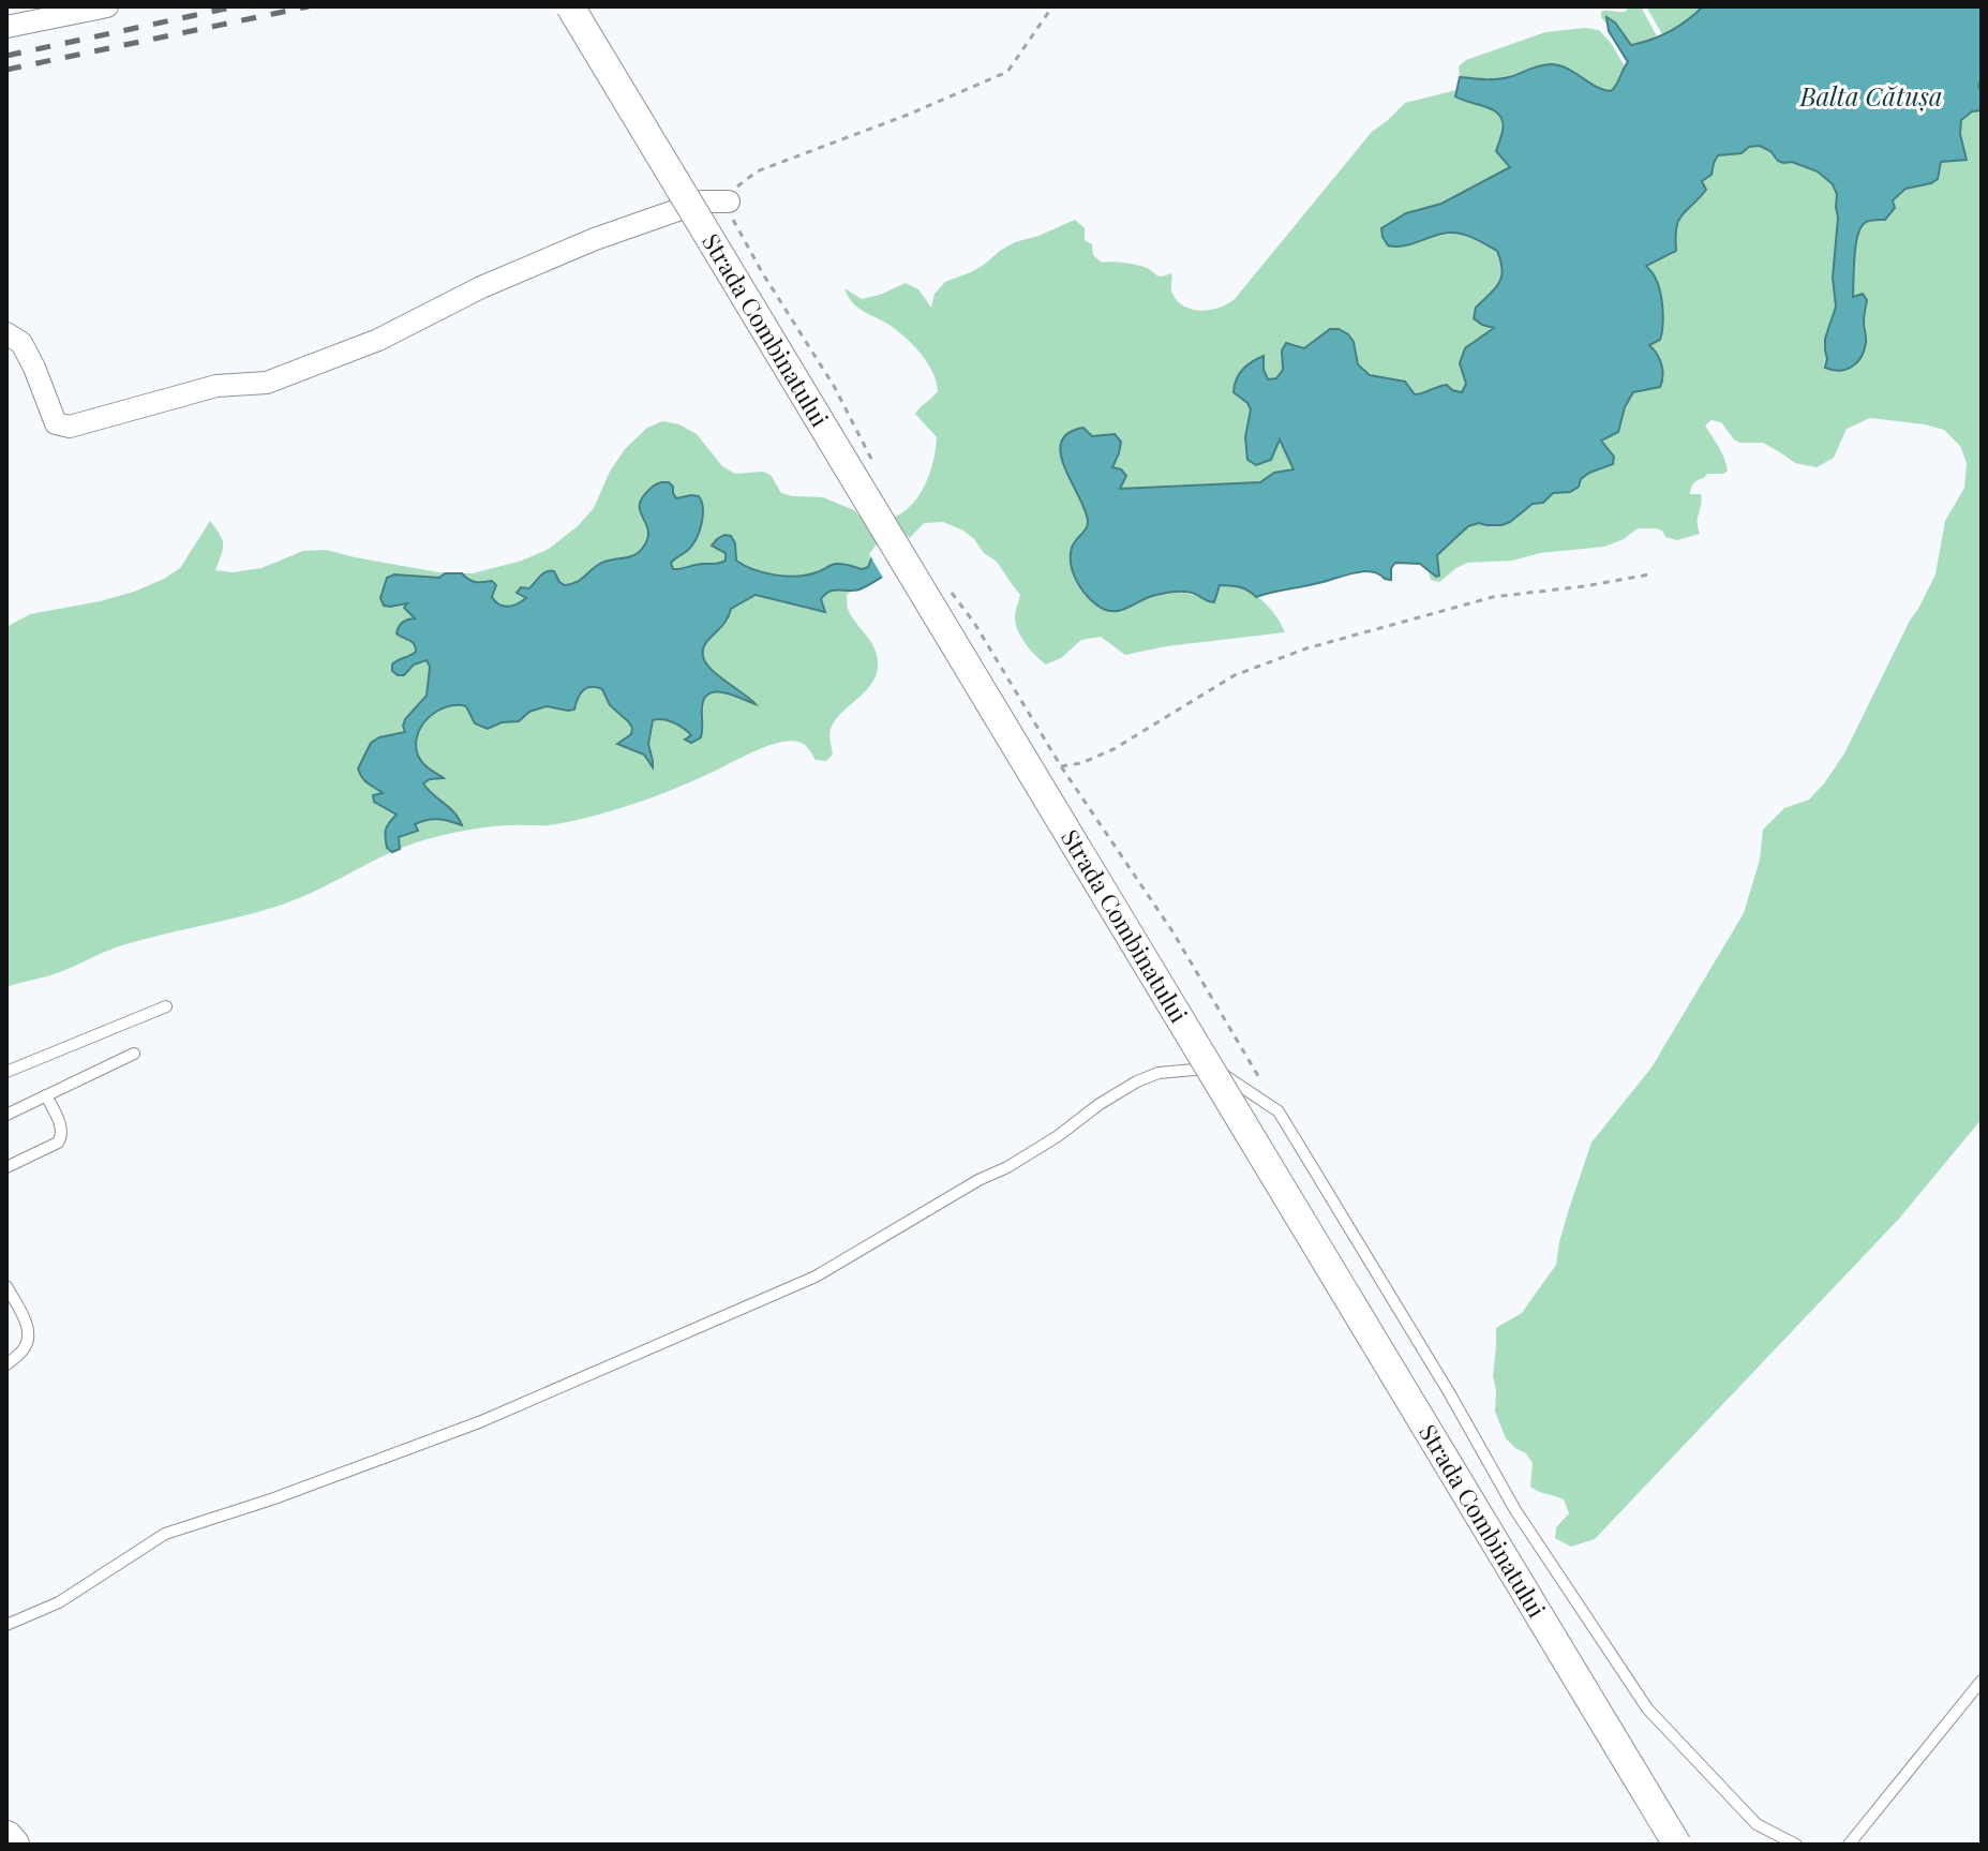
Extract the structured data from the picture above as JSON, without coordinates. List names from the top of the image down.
{
  "streets": {
    "street": ["Strada Combinatului"]
  },
  "water": ["Balta Cătușa"]
}
